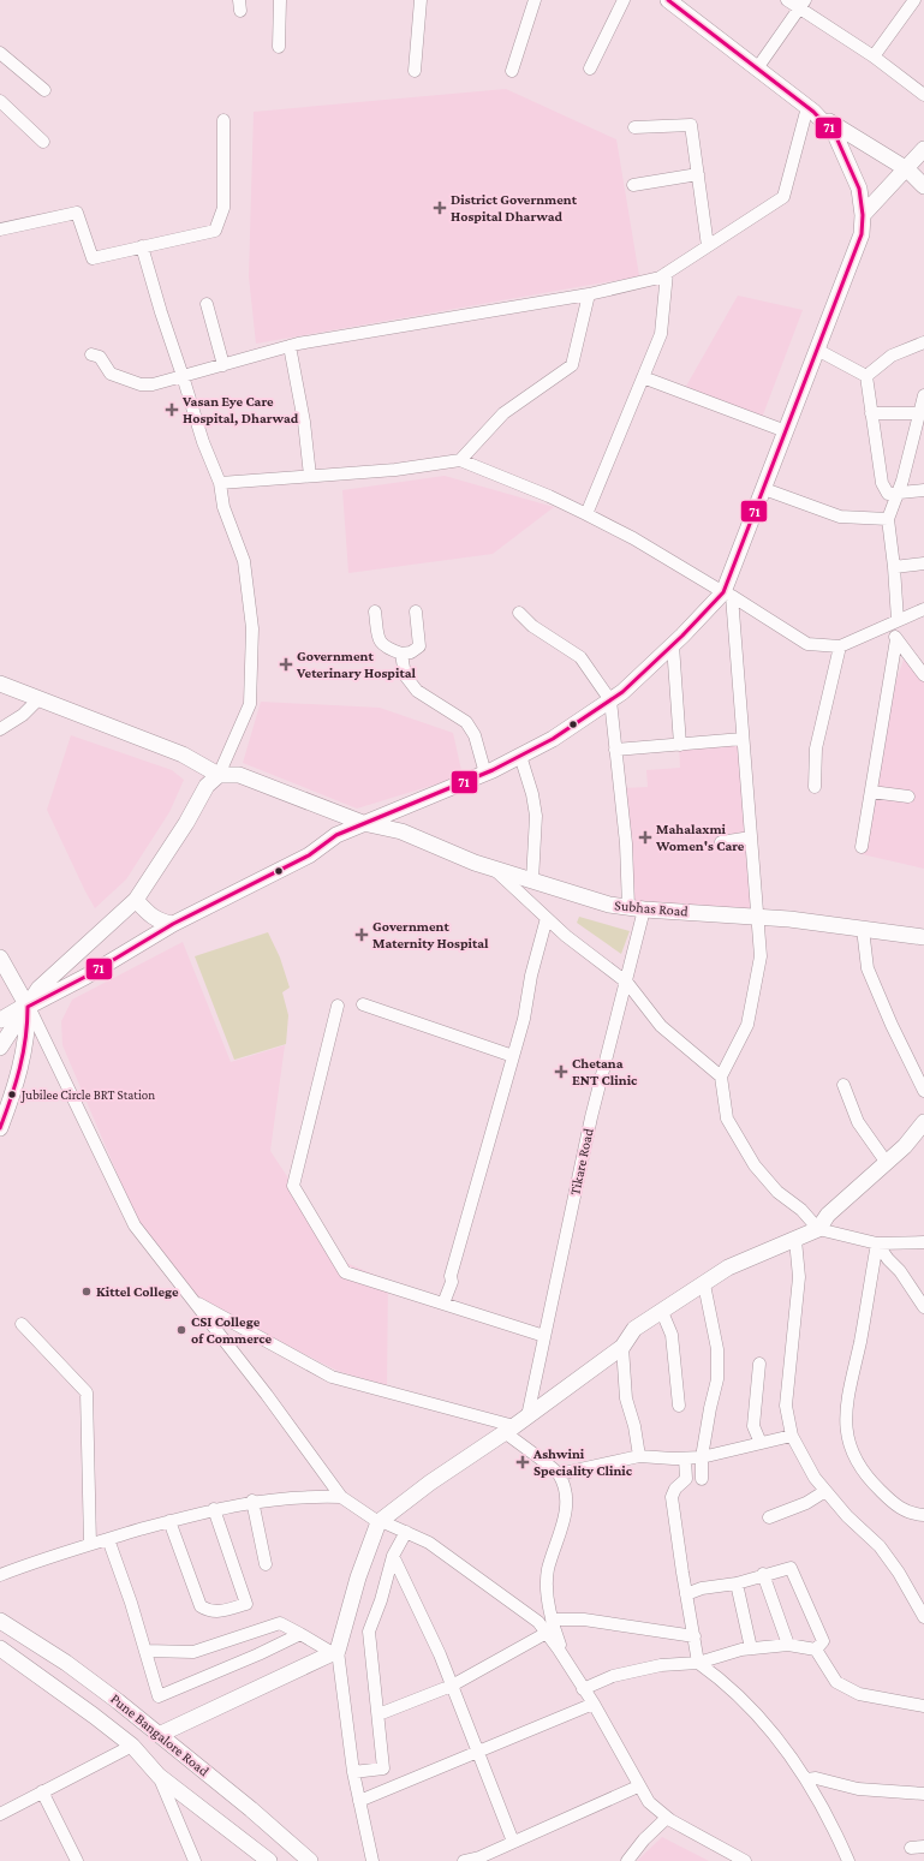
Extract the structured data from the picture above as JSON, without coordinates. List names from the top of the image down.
{
  "streets": {
    "main road": ["Subhas Road", "Pune Bangalore Road"],
    "street": ["Tikare Road"]
  },
  "crossings": [
    ["Subhas Road", "Tikare Road"]
  ],
  "places": {
    "health": [
      "District Government Hospital Dharwad",
      "Vasan Eye Care Hospital, Dharwad",
      "Government Veterinary Hospital",
      "Mahalaxmi Women's Care",
      "Government Maternity Hospital",
      "Chetana ENT Clinic",
      "Ashwini Speciality Clinic"
    ],
    "other": ["Jubilee Circle BRT Station", "Kittel College", "CSI College of Commerce"]
  },
  "lines": ["transit line 71"]
}
